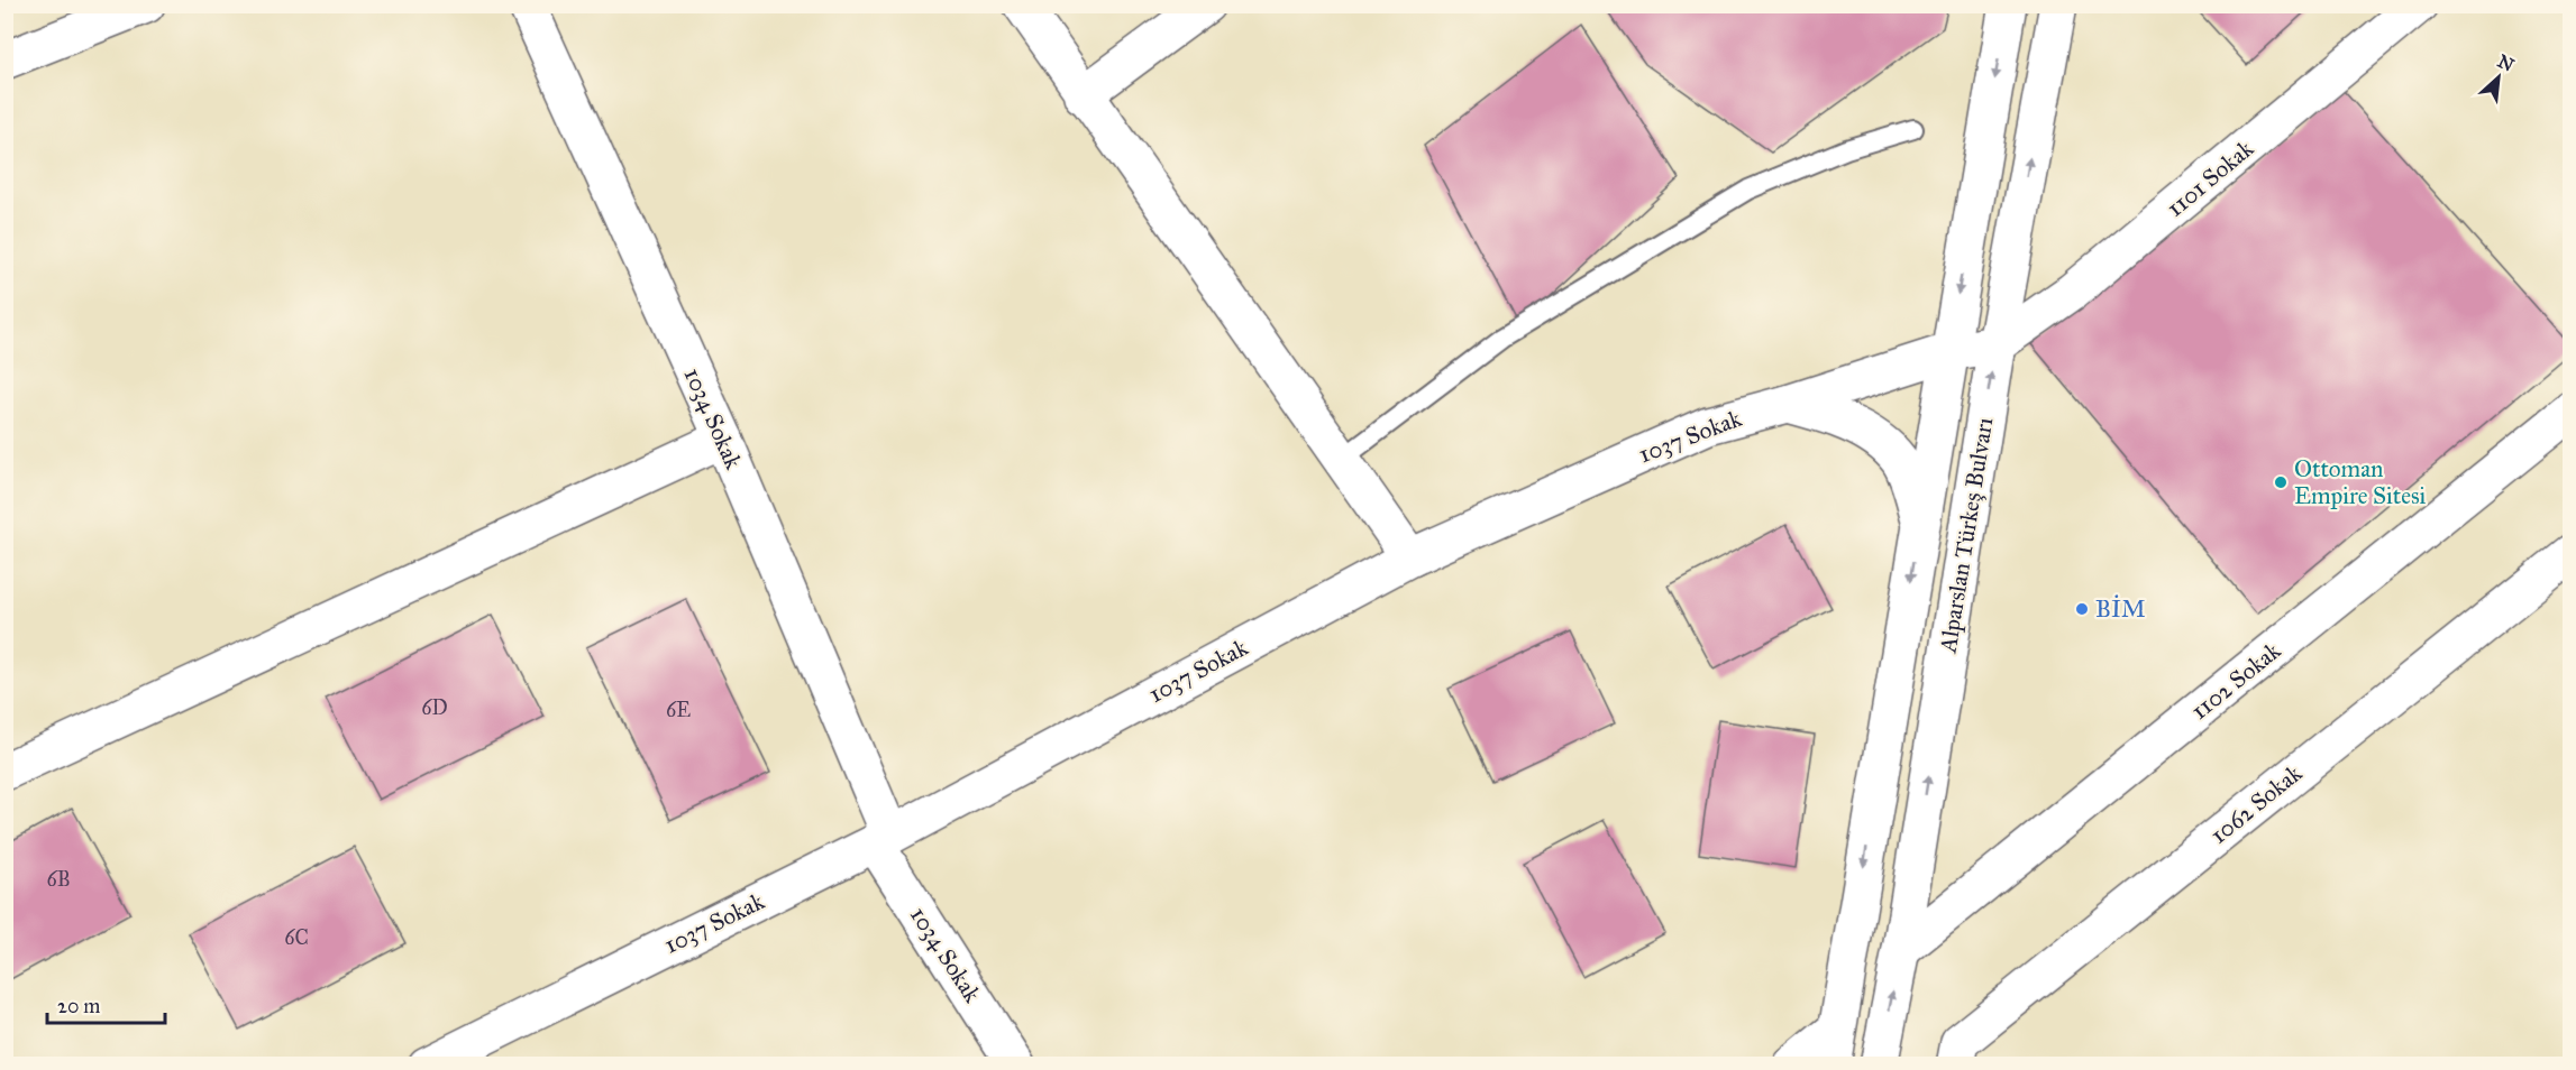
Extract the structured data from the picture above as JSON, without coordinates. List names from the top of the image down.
{
  "streets": {
    "street": [
      "1101 Sokak",
      "1034 Sokak",
      "1037 Sokak",
      "Alparslan Türkeş Bulvarı",
      "1102 Sokak",
      "1062 Sokak"
    ]
  },
  "crossings": [
    ["1101 Sokak", "1037 Sokak"],
    ["1101 Sokak", "Alparslan Türkeş Bulvarı"],
    ["1034 Sokak", "1037 Sokak"],
    ["1037 Sokak", "Alparslan Türkeş Bulvarı"],
    ["Alparslan Türkeş Bulvarı", "1102 Sokak"]
  ],
  "places": ["Ottoman Empire Sitesi", "BİM"],
  "house_numbers": [
    "6D",
    "6E",
    "6B",
    "6C"
  ],
  "scale_bar": "20 m",
  "north": "top right"
}
